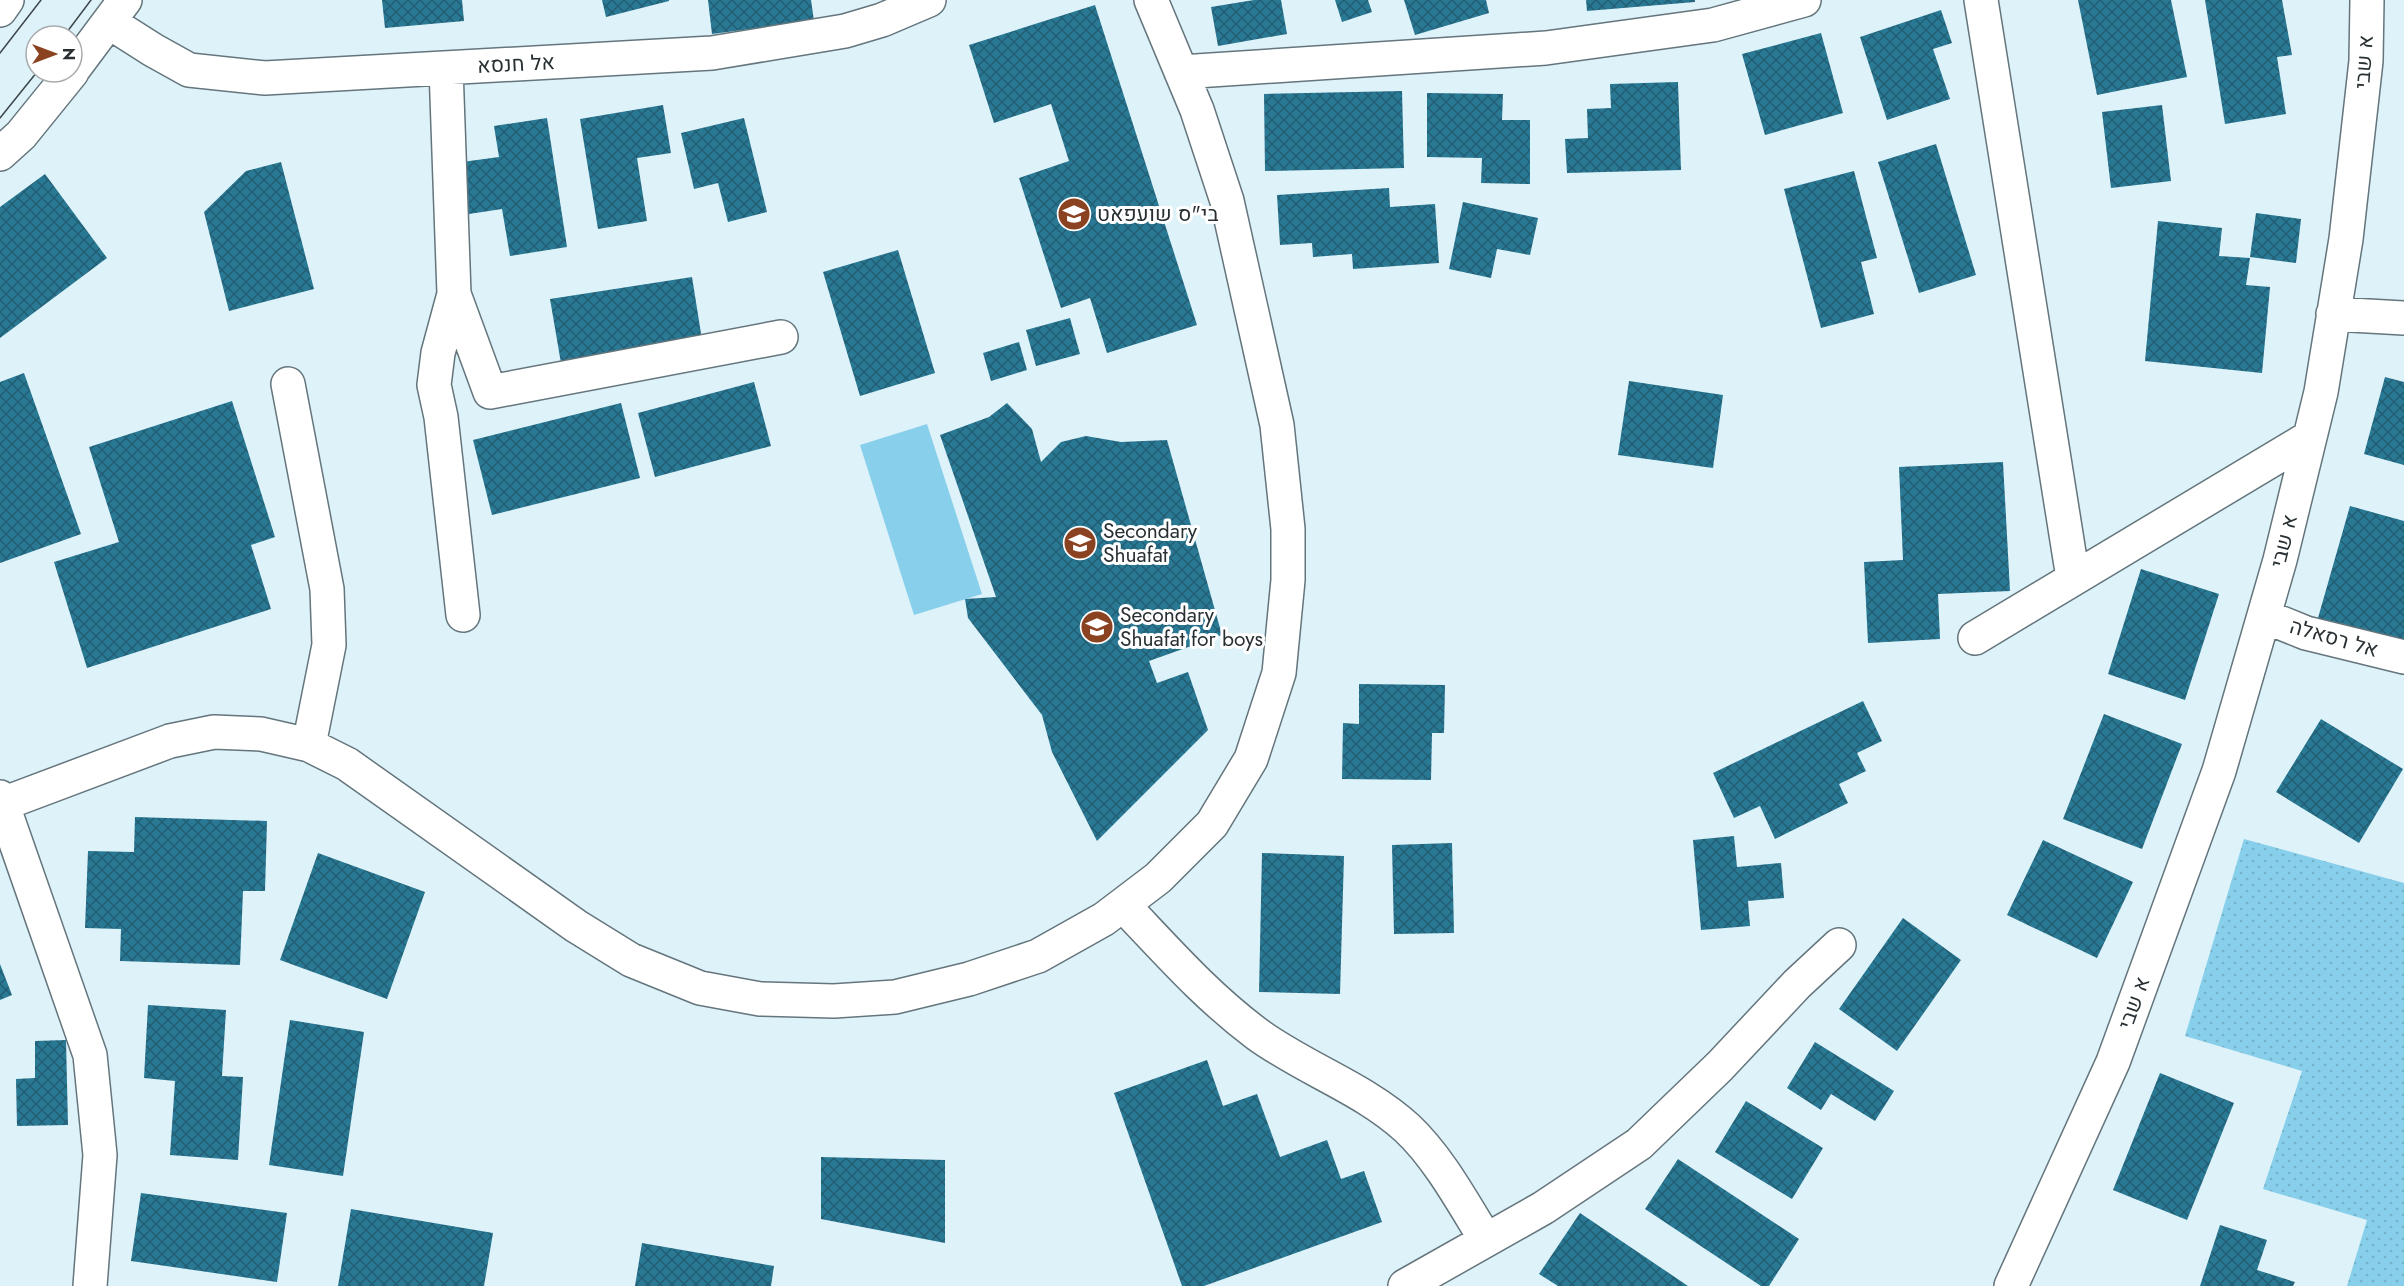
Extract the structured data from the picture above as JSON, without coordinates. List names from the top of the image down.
{
  "streets": {
    "street": ["א שבי", "אל חנסא", "אל רסאלה"]
  },
  "crossings": [
    ["א שבי", "אל רסאלה"]
  ],
  "places": {
    "school or university": ["בי\"ס שועפאט", "Secondary Shuafat", "Secondary Shuafat for boys"]
  },
  "north": "right"
}
